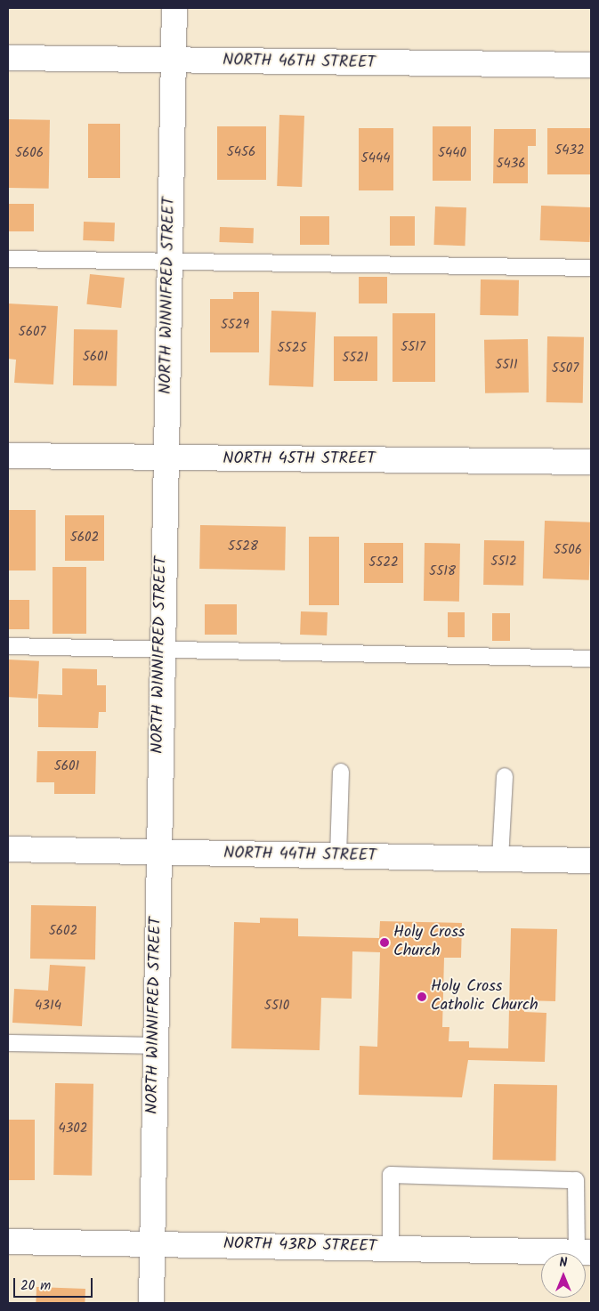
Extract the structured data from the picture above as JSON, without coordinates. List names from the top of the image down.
{
  "streets": {
    "street": [
      "NORTH 46TH STREET",
      "NORTH WINNIFRED STREET",
      "NORTH 45TH STREET",
      "NORTH 44TH STREET",
      "NORTH 43RD STREET"
    ]
  },
  "crossings": [
    ["NORTH 46TH STREET", "NORTH WINNIFRED STREET"],
    ["NORTH WINNIFRED STREET", "NORTH 45TH STREET"],
    ["NORTH WINNIFRED STREET", "NORTH 44TH STREET"],
    ["NORTH WINNIFRED STREET", "NORTH 43RD STREET"]
  ],
  "places": ["Holy Cross Church", "Holy Cross Catholic Church"],
  "house_numbers": [
    "5432",
    "5456",
    "5606",
    "5440",
    "5444",
    "5436",
    "5529",
    "5607",
    "5517",
    "5525",
    "5601",
    "5521",
    "5511",
    "5507",
    "5602",
    "5528",
    "5506",
    "5512",
    "5522",
    "5518",
    "5601",
    "5602",
    "4314",
    "5510",
    "4302"
  ],
  "scale_bar": "20 m",
  "north": "top"
}
